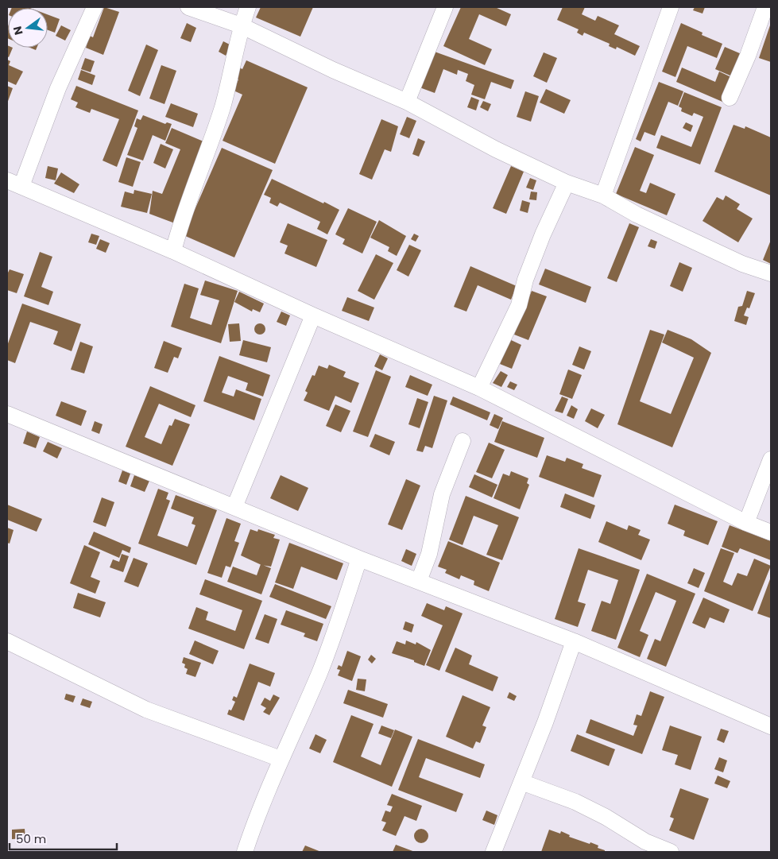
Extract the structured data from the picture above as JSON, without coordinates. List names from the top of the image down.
{
  "scale_bar": "50 m",
  "north": "left"
}
